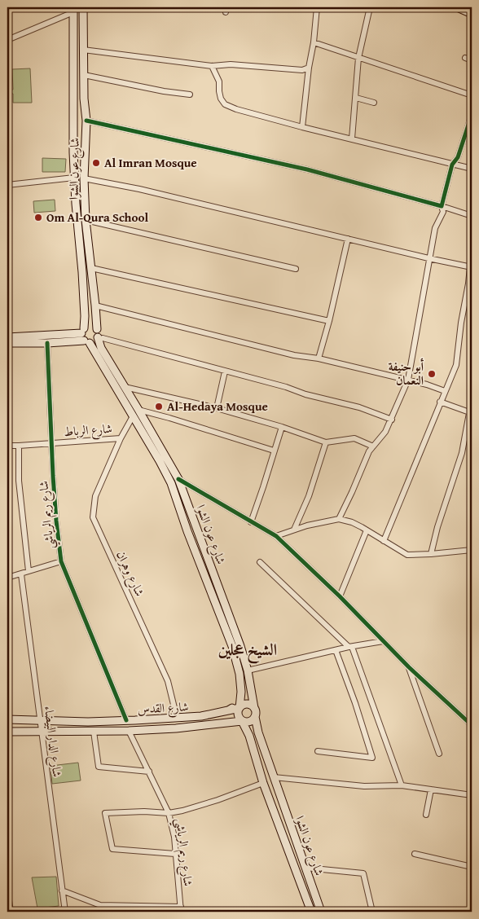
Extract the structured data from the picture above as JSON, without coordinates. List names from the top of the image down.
{
  "streets": {
    "main road": ["شارع عون الشوا", "شارع القدس"],
    "street": [
      "شارع الرباط",
      "شارع ريم الرياشي",
      "شارع وهران",
      "شارع الدار البيضاء"
    ]
  },
  "crossings": [
    ["شارع عون الشوا", "شارع الرباط"],
    ["شارع عون الشوا", "شارع القدس"],
    ["شارع الرباط", "شارع ريم الرياشي"],
    ["شارع الرباط", "شارع وهران"],
    ["شارع ريم الرياشي", "شارع القدس"],
    ["شارع وهران", "شارع القدس"],
    ["شارع القدس", "شارع الدار البيضاء"]
  ],
  "districts": ["الشيخ عجلين"],
  "places": [
    "Al Imran Mosque",
    "Om Al-Qura School",
    "أبو حنيفة النعمان",
    "Al-Hedaya Mosque"
  ]
}
